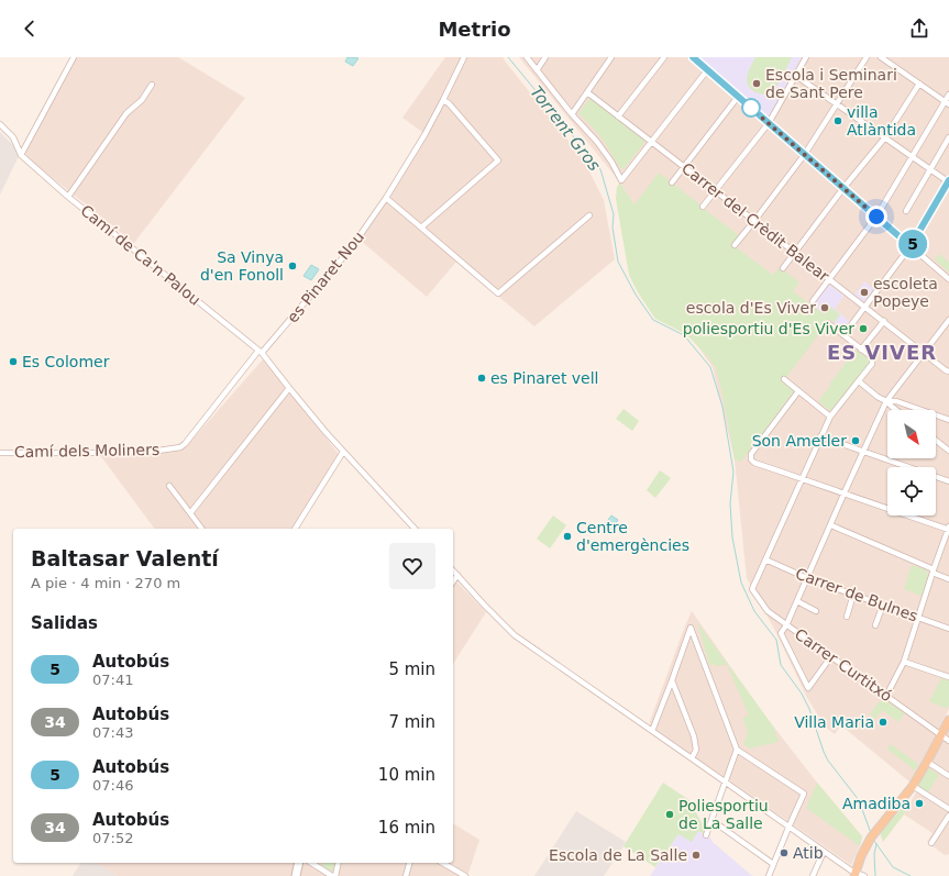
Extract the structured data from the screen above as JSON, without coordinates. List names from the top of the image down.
{
  "streets": {
    "street": [
      "Carrer del Crèdit Balear",
      "Camí de Ca'n Palou",
      "es Pinaret Nou",
      "Camí dels Moliners",
      "Carrer de Bulnes",
      "Carrer Curtitxó"
    ]
  },
  "crossings": [
    ["Camí de Ca'n Palou", "es Pinaret Nou"],
    ["Camí de Ca'n Palou", "Camí dels Moliners"],
    ["es Pinaret Nou", "Camí dels Moliners"],
    ["Carrer de Bulnes", "Carrer Curtitxó"]
  ],
  "districts": ["ES VIVER"],
  "water": ["Torrent Gros"],
  "places": [
    "Escola i Seminari de Sant Pere",
    "villa Atlàntida",
    "Sa Vinya d'en Fonoll",
    "escoleta Popeye",
    "escola d'Es Viver",
    "poliesportiu d'Es Viver",
    "Es Colomer",
    "es Pinaret vell",
    "Son Ametler",
    "Centre d'emergències",
    "Villa Maria",
    "Amadiba",
    "Poliesportiu de La Salle",
    "Atib",
    "Escola de La Salle"
  ],
  "lines": ["bus line 5"],
  "north": "bottom right",
  "page": {
    "header": "Metrio",
    "on_map": "5",
    "heading": [
      ["Baltasar Valentí", "A pie · 4 min · 270 m"],
      "Salidas"
    ],
    "list": [
      {
        "mark": "5",
        "name": "Autobús",
        "note": "07:41",
        "value": "5 min"
      },
      {
        "mark": "34",
        "name": "Autobús",
        "note": "07:43",
        "value": "7 min"
      },
      {
        "mark": "5",
        "name": "Autobús",
        "note": "07:46",
        "value": "10 min"
      },
      {
        "mark": "34",
        "name": "Autobús",
        "note": "07:52",
        "value": "16 min"
      }
    ]
  }
}
